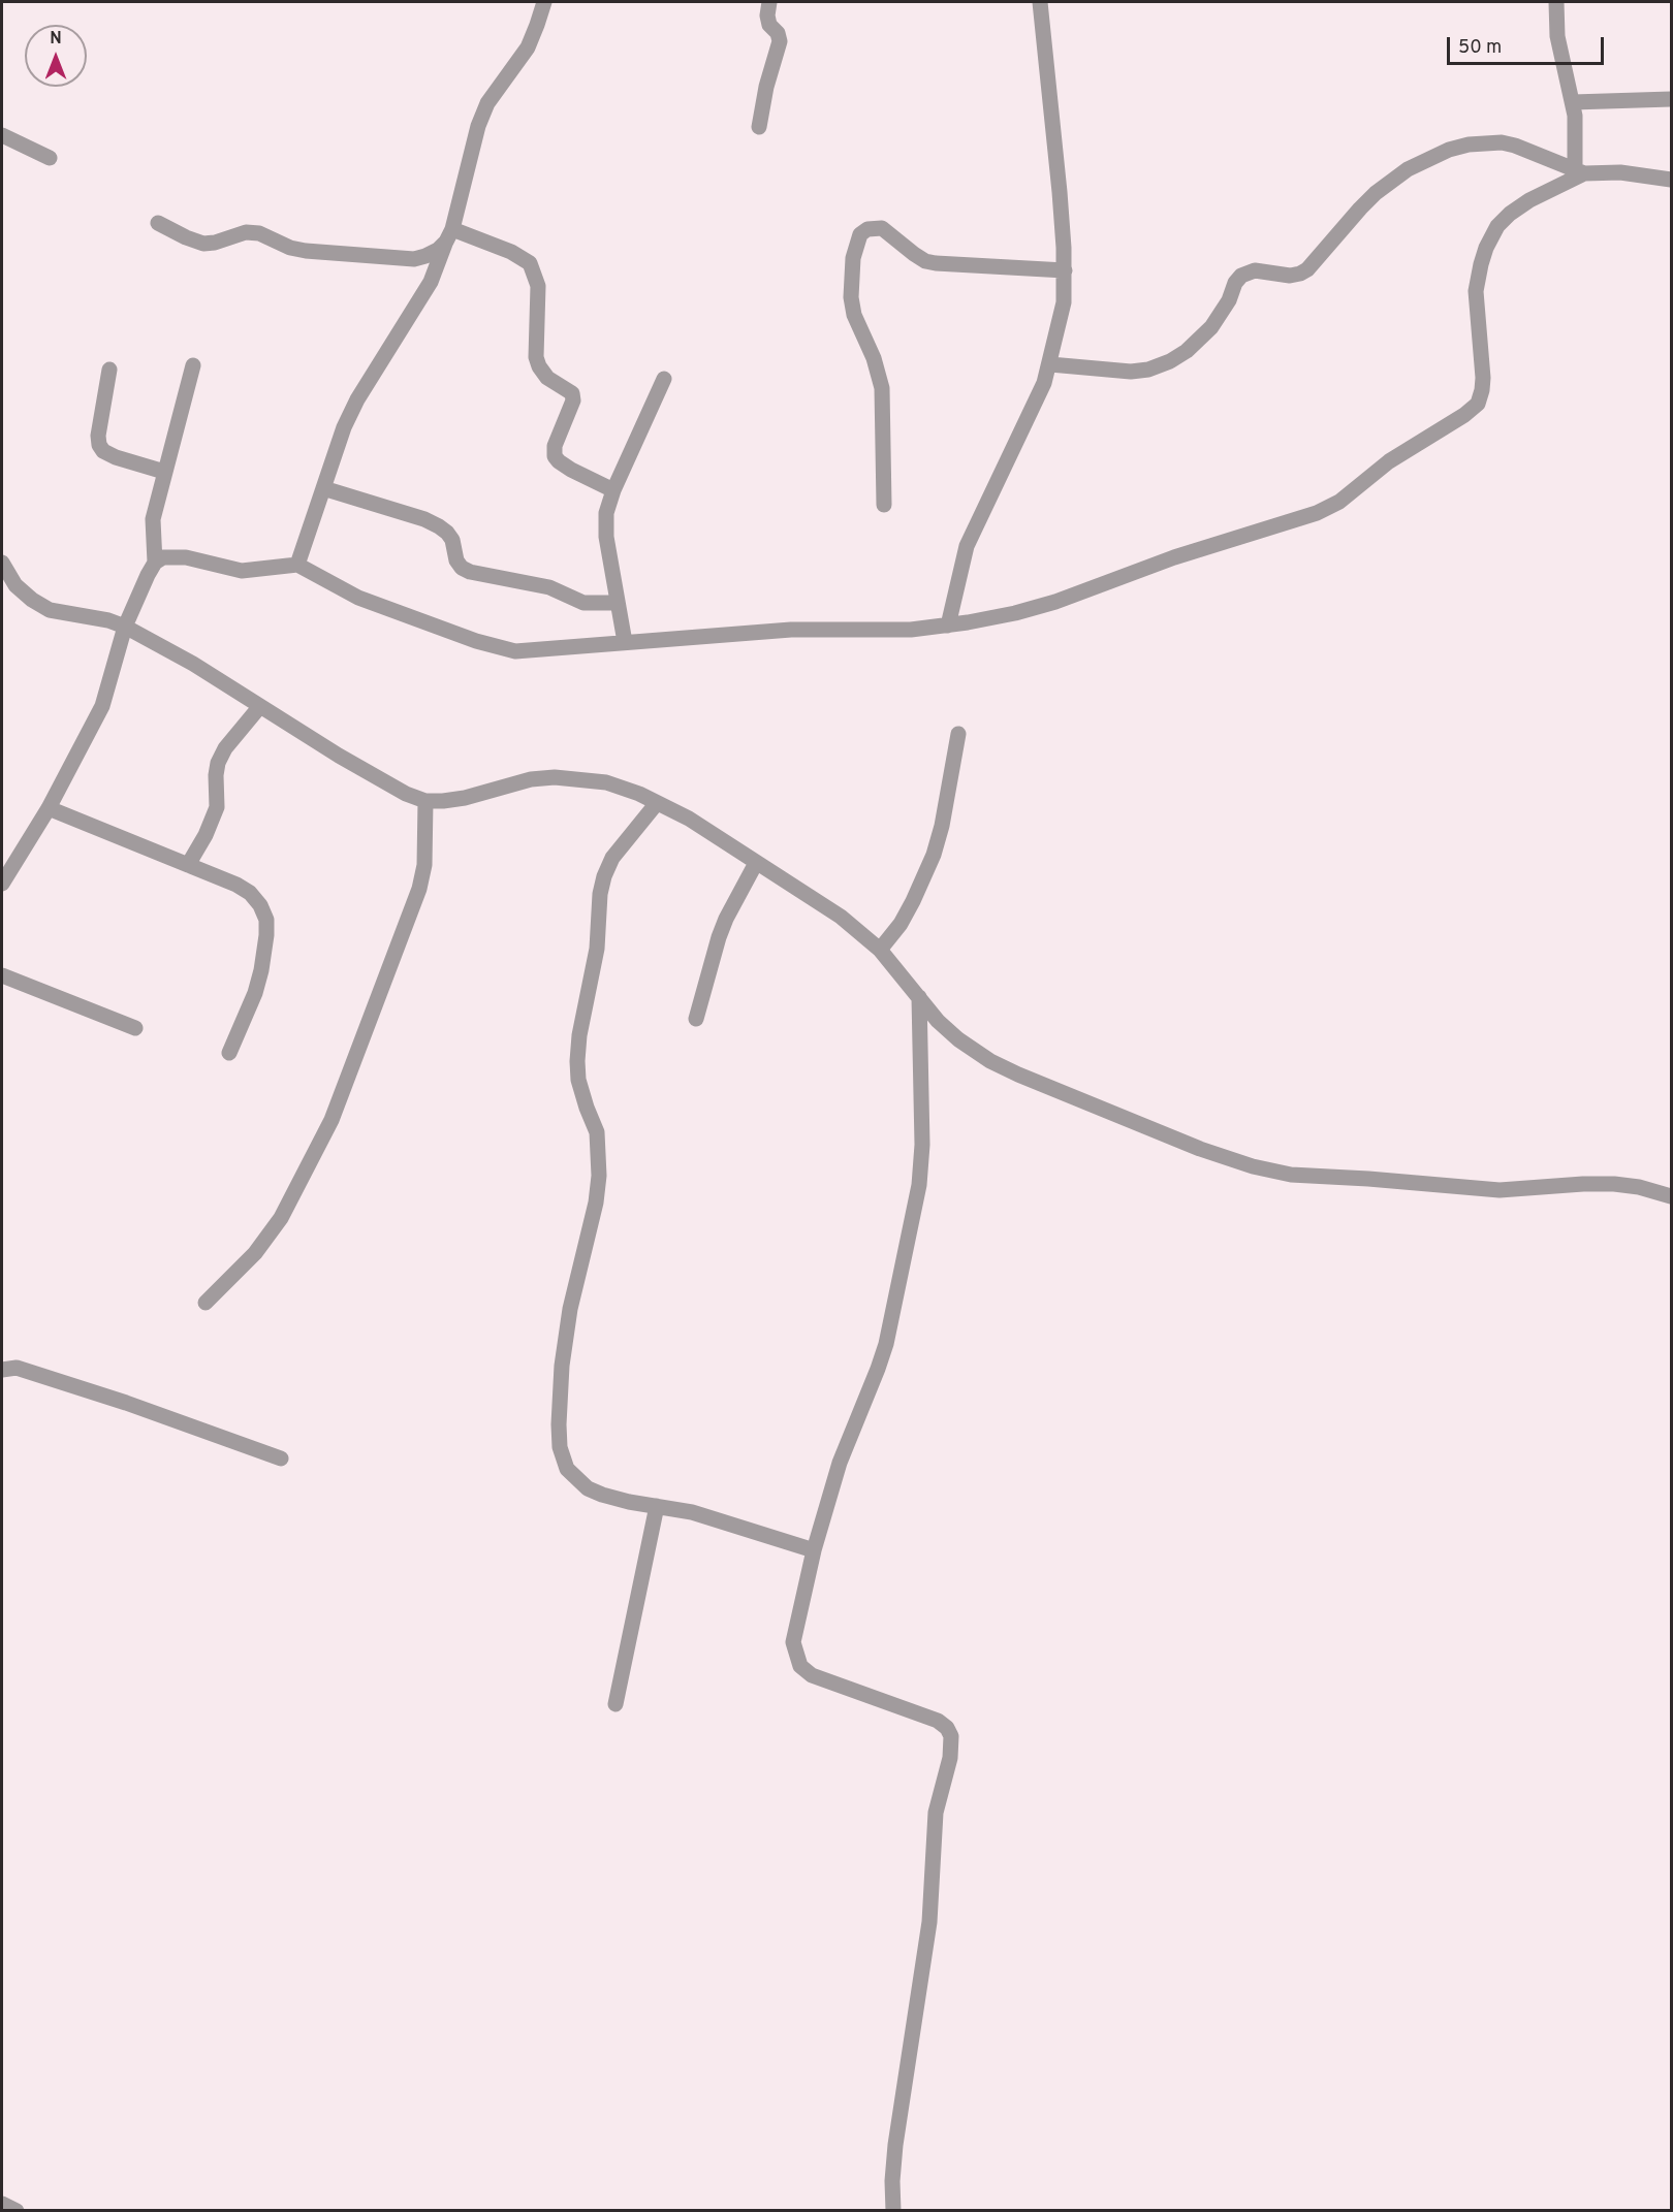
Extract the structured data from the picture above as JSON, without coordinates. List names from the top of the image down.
{
  "scale_bar": "50 m",
  "north": "top"
}
